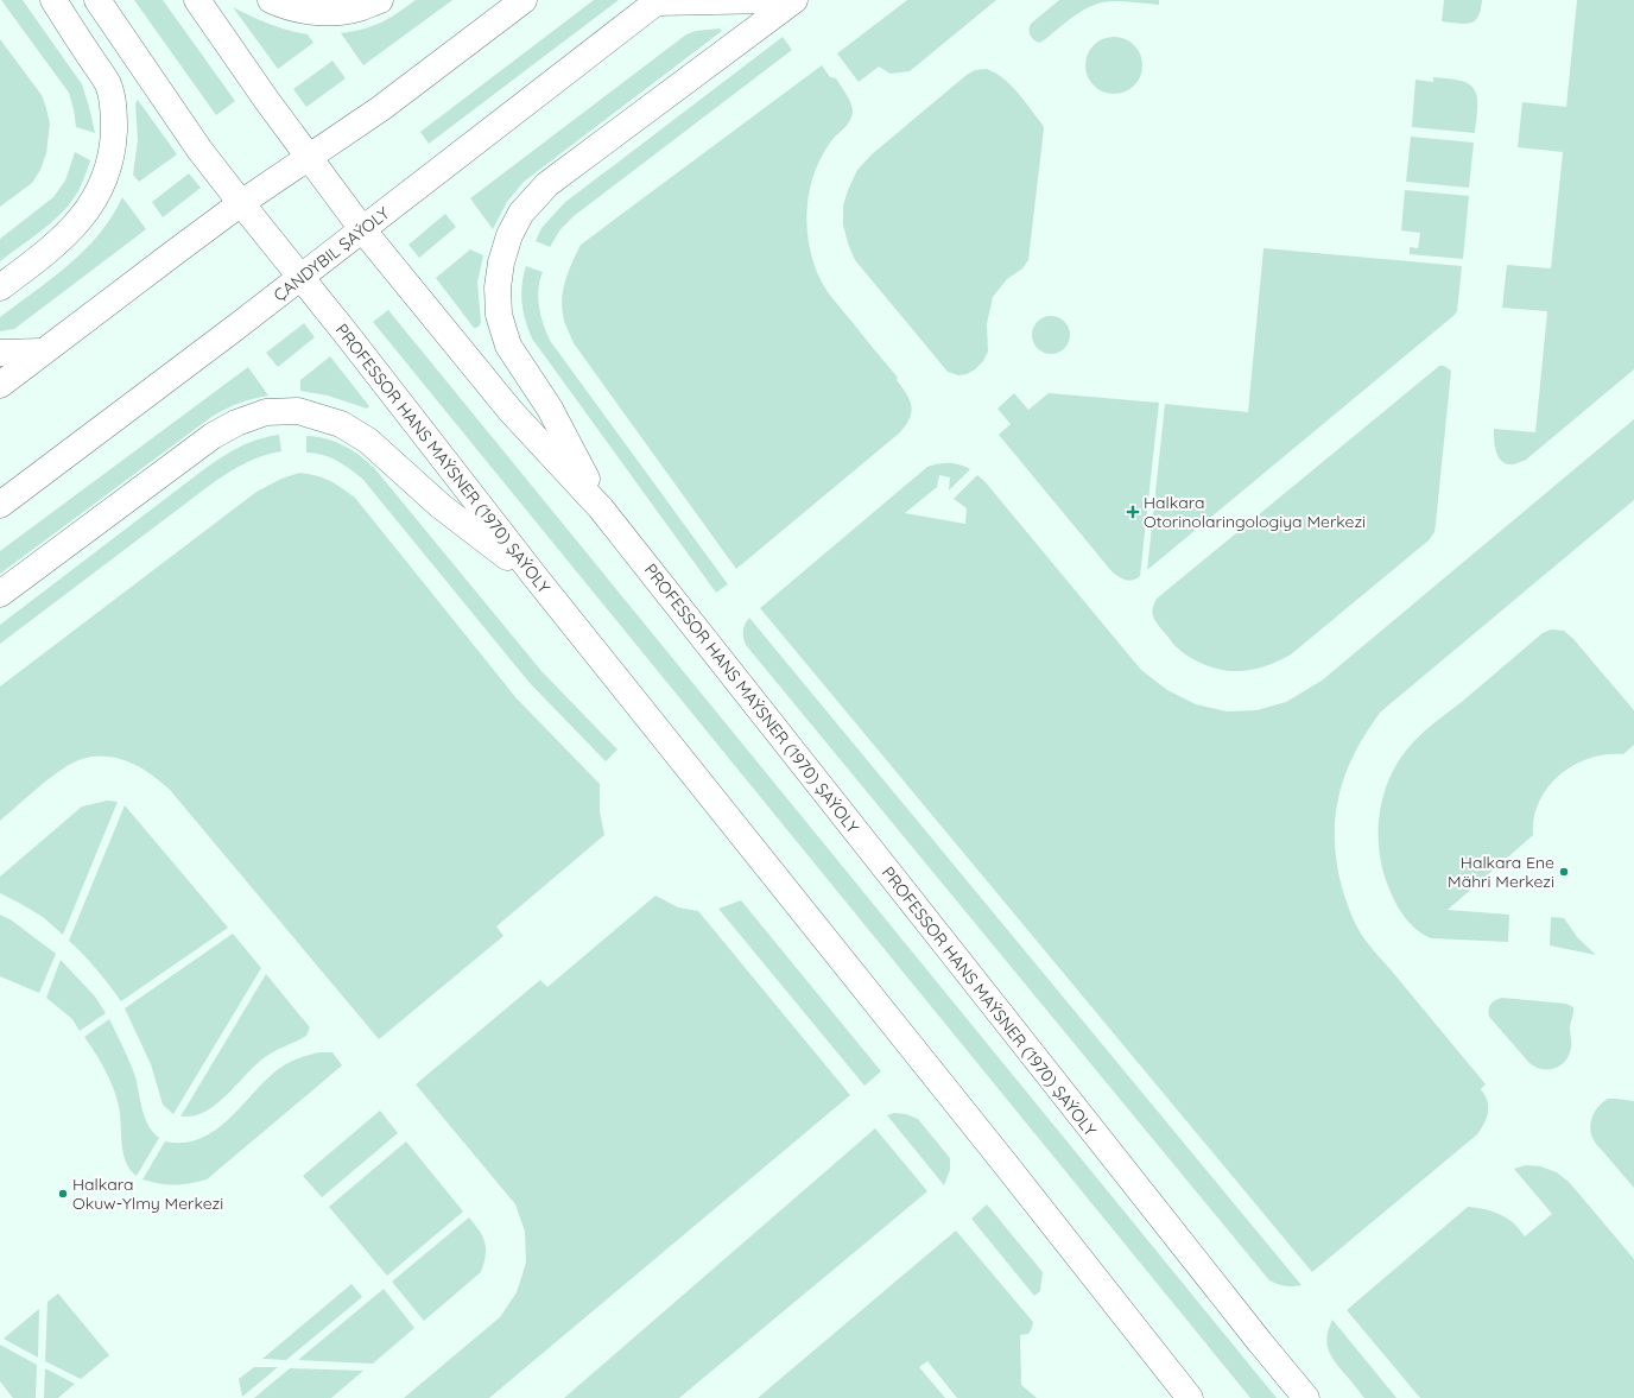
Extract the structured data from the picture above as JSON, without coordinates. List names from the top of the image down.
{
  "streets": {
    "street": ["ÇANDYBIL ŞAÝOLY", "PROFESSOR HANS MAÝSNER (1970) ŞAÝOLY"]
  },
  "crossings": [
    ["ÇANDYBIL ŞAÝOLY", "PROFESSOR HANS MAÝSNER (1970) ŞAÝOLY"]
  ],
  "places": {
    "health": ["Halkara Otorinolaringologiya Merkezi"],
    "other": ["Halkara Ene Mähri Merkezi", "Halkara Okuw-Ylmy Merkezi"]
  }
}
